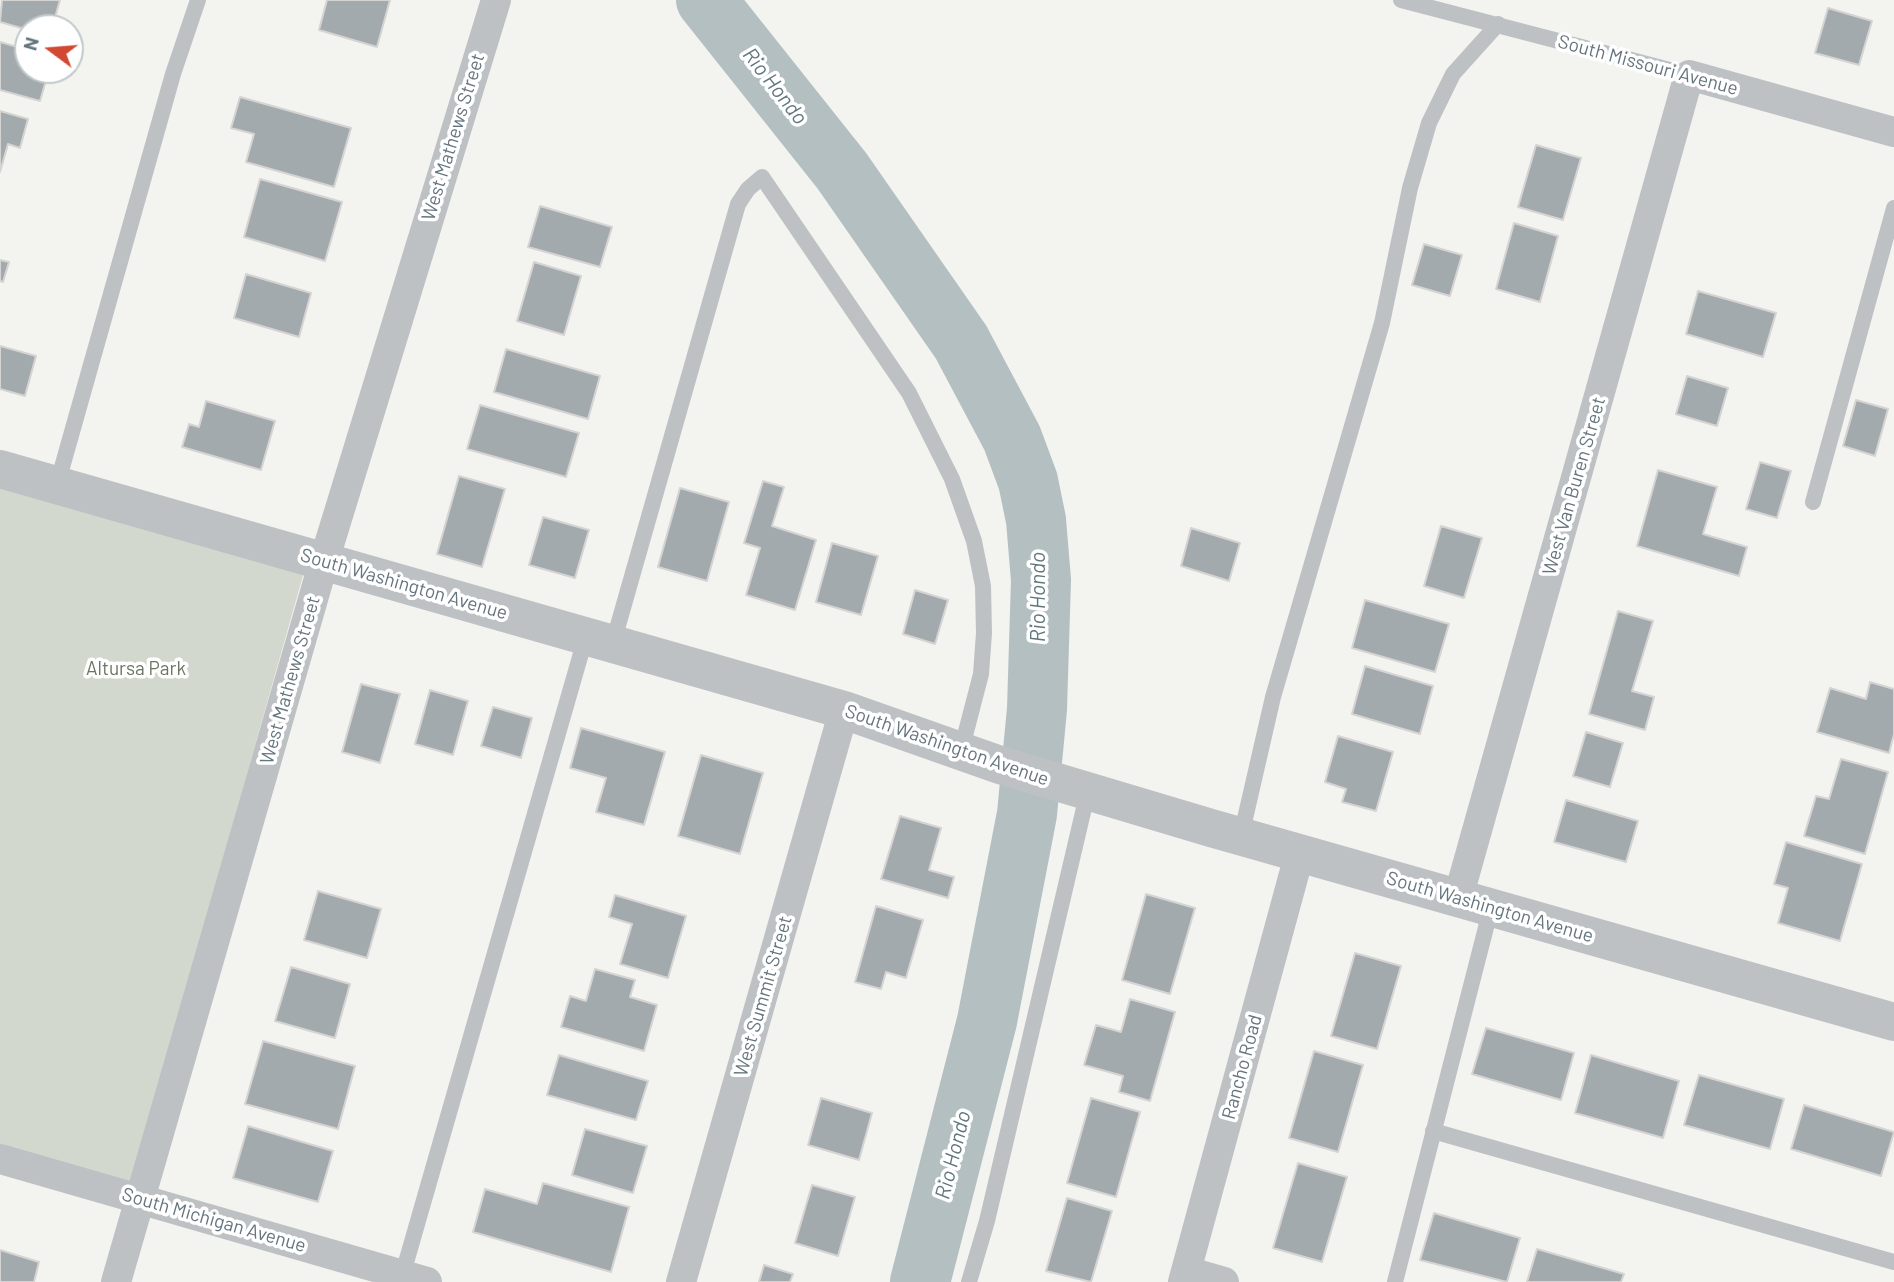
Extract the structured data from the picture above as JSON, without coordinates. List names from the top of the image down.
{
  "streets": {
    "street": [
      "South Missouri Avenue",
      "West Mathews Street",
      "West Van Buren Street",
      "South Washington Avenue",
      "West Summit Street",
      "Rancho Road",
      "South Michigan Avenue"
    ]
  },
  "crossings": [
    ["South Missouri Avenue", "West Van Buren Street"],
    ["West Mathews Street", "South Washington Avenue"],
    ["West Mathews Street", "South Michigan Avenue"],
    ["West Van Buren Street", "South Washington Avenue"],
    ["South Washington Avenue", "West Summit Street"],
    ["South Washington Avenue", "Rancho Road"]
  ],
  "water": ["Rio Hondo"],
  "parks": ["Altursa Park"],
  "north": "left"
}
